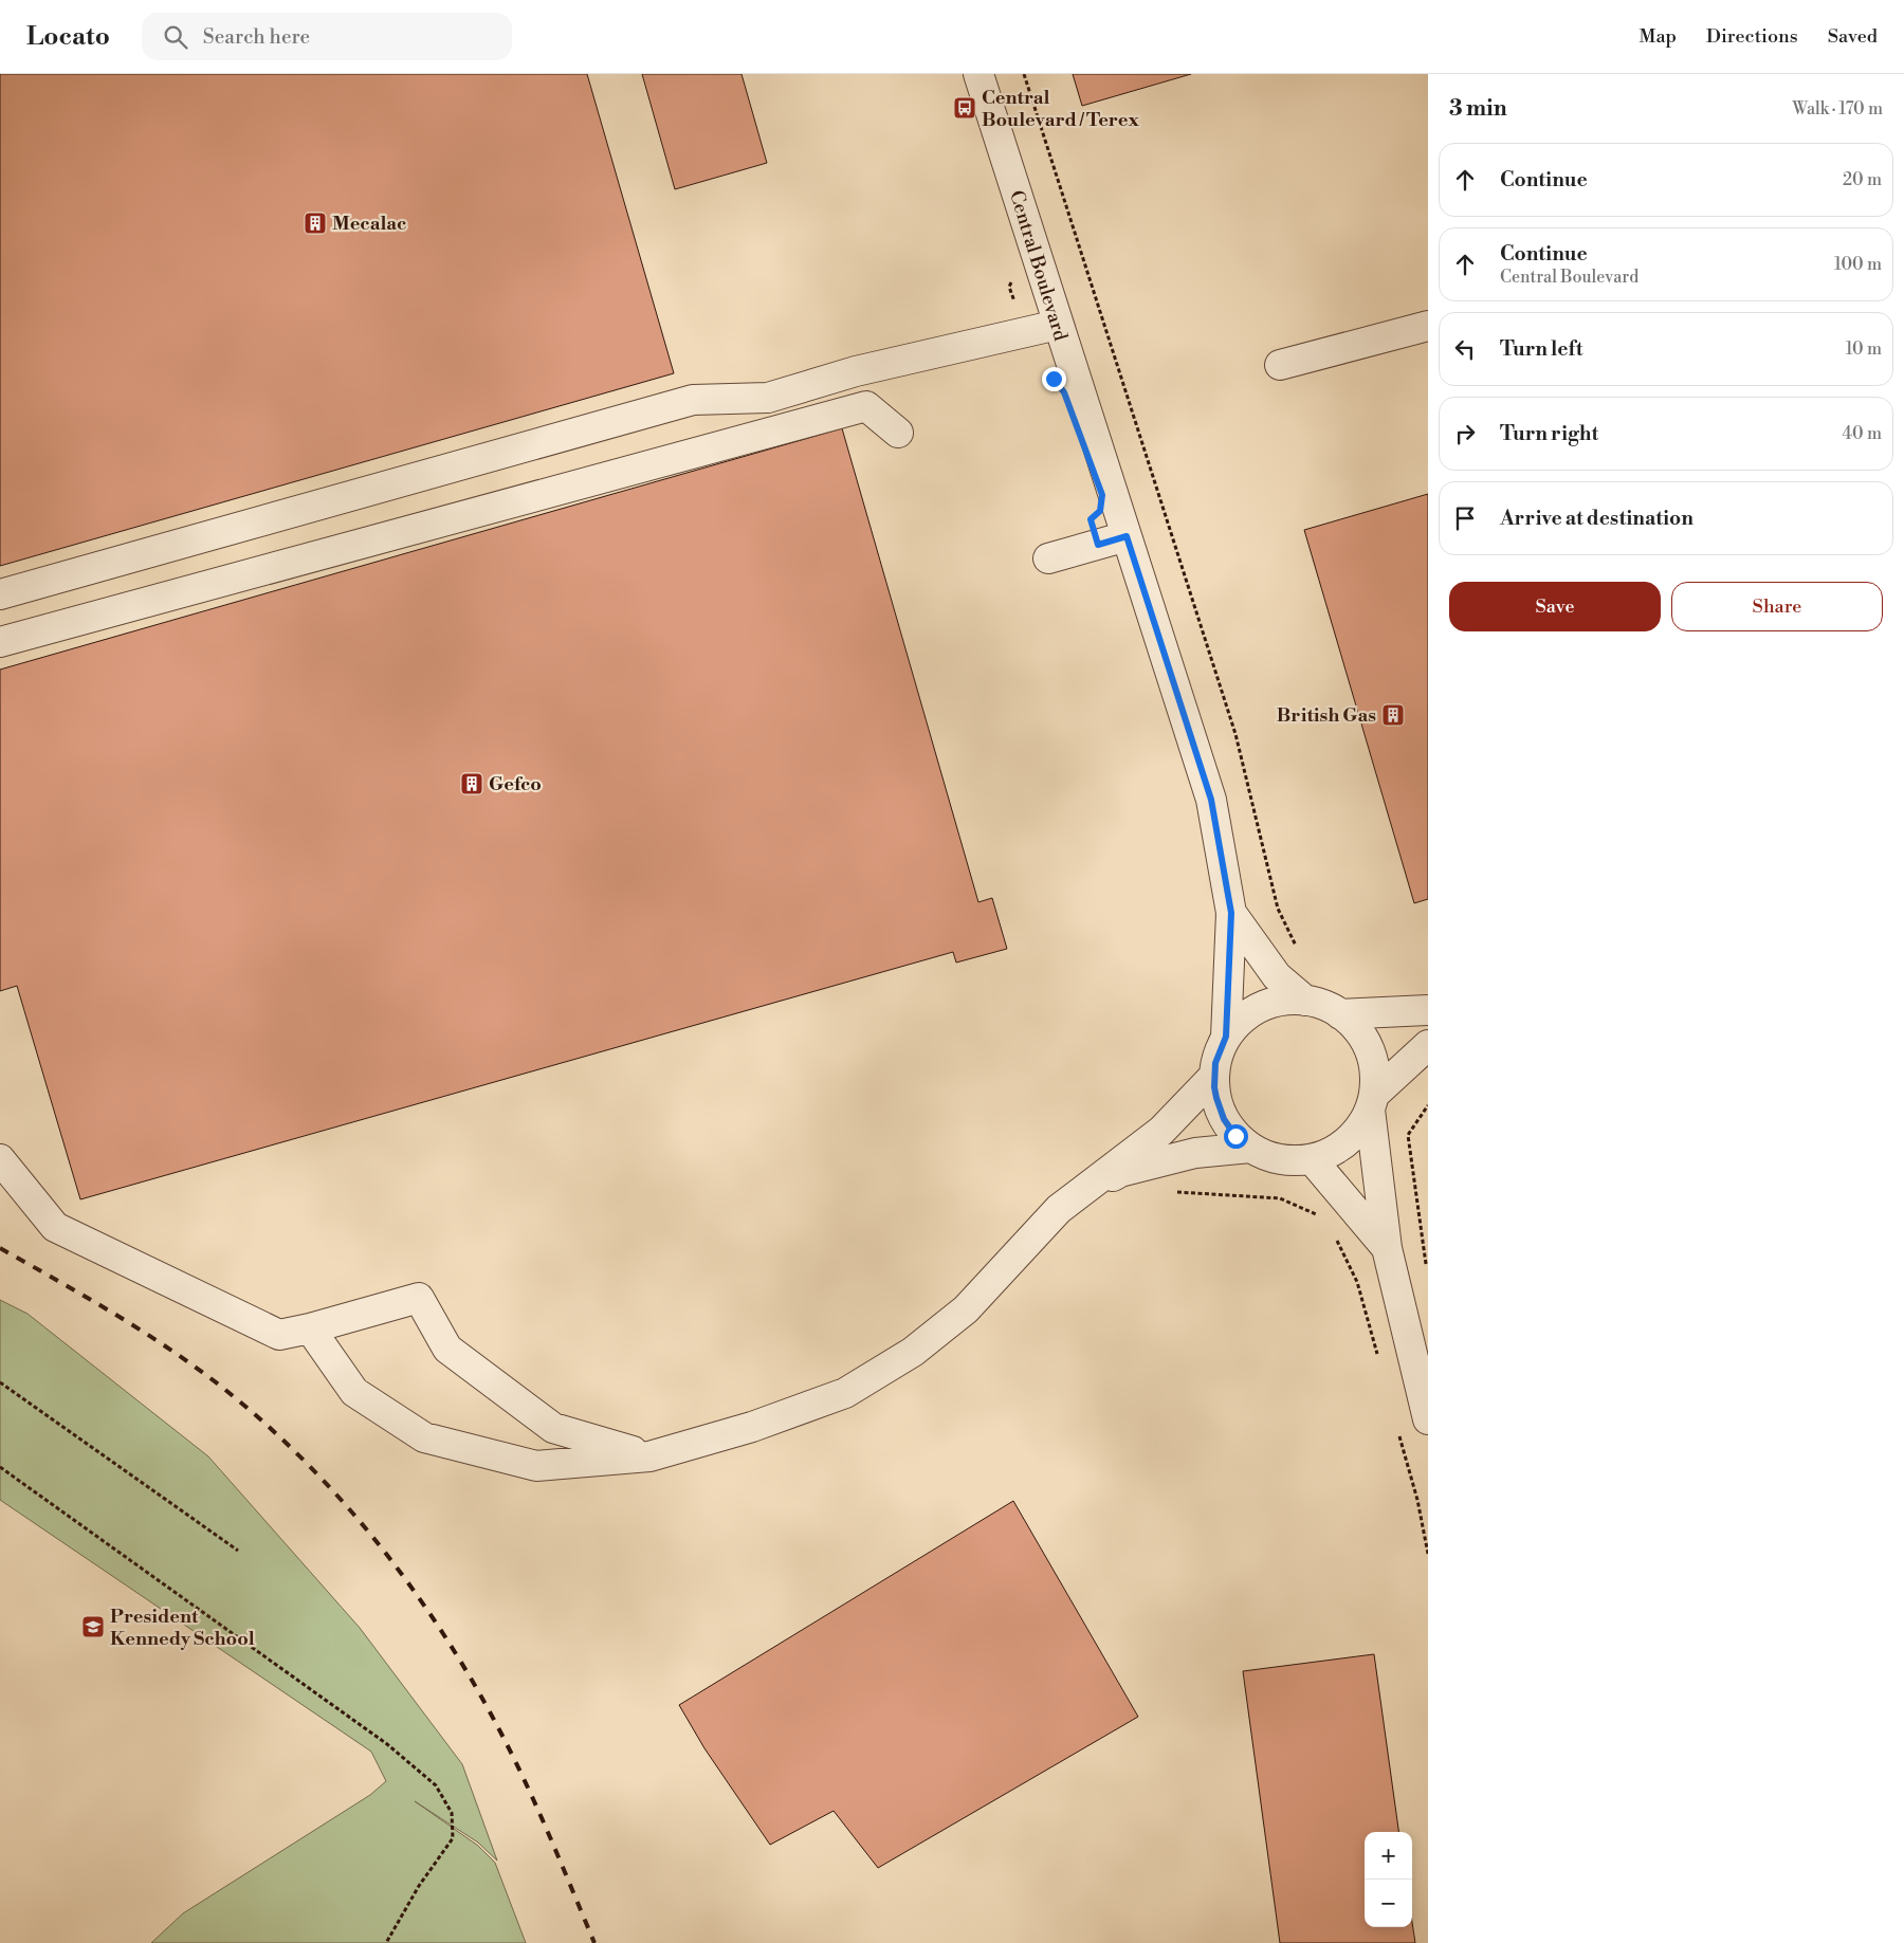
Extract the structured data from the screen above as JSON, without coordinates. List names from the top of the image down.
{
  "streets": {
    "street": ["Central Boulevard"]
  },
  "places": {
    "bus stop": ["Central Boulevard / Terex"],
    "building": ["Mecalac", "British Gas", "Gefco"],
    "school or university": ["President Kennedy School"]
  },
  "page": {
    "header": "Locato",
    "search": "Search here",
    "nav": ["Map", "Directions", "Saved"],
    "heading": ["3 min", "Walk · 170 m"],
    "list": [
      ["Continue", "20 m"],
      ["Continue", "Central Boulevard", "100 m"],
      ["Turn left", "10 m"],
      ["Turn right", "40 m"],
      "Arrive at destination"
    ],
    "buttons": ["Save", "Share"],
    "map_buttons": ["+", "−"]
  }
}
